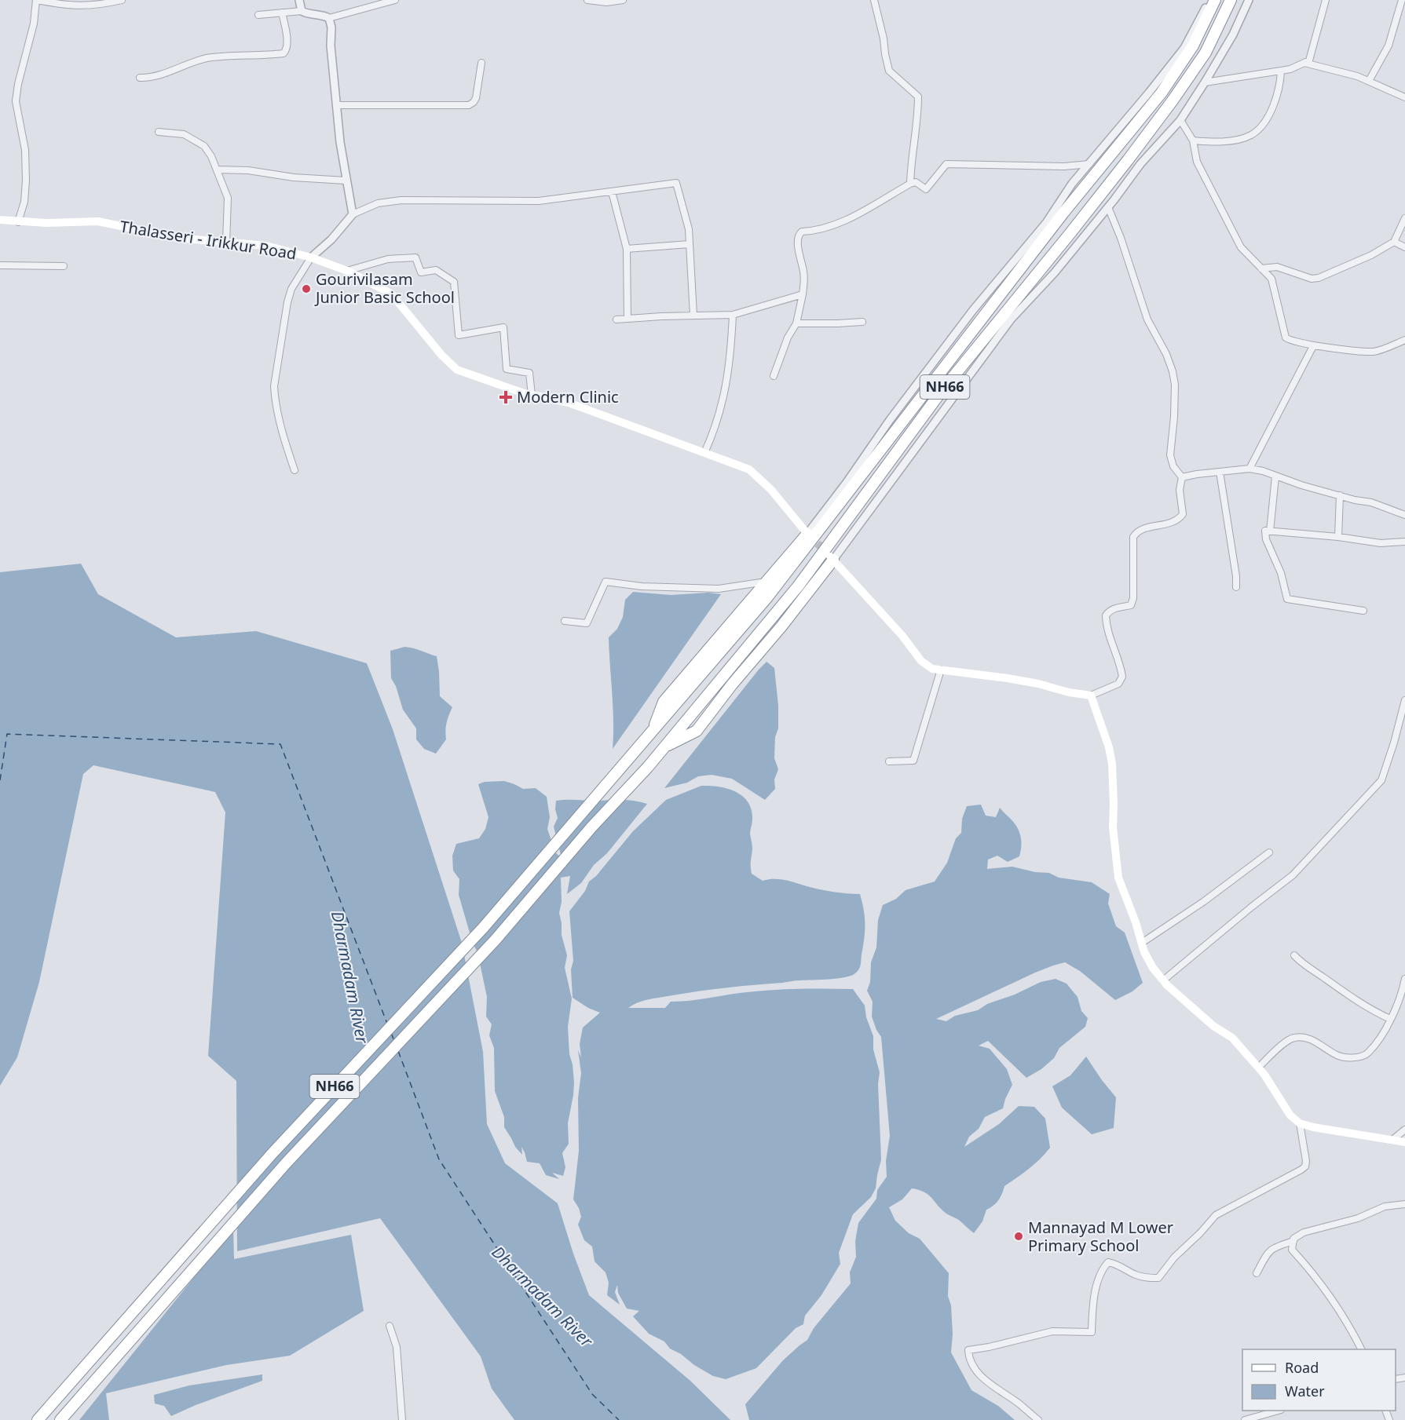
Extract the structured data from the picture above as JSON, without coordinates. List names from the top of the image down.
{
  "streets": {
    "highway": ["NH66"],
    "main road": ["Thalasseri - Irikkur Road"]
  },
  "water": ["Dharmadam River"],
  "places": {
    "other": ["Gourivilasam Junior Basic School", "Mannayad M Lower Primary School"],
    "health": ["Modern Clinic"]
  },
  "legend": ["Road", "Water"]
}
